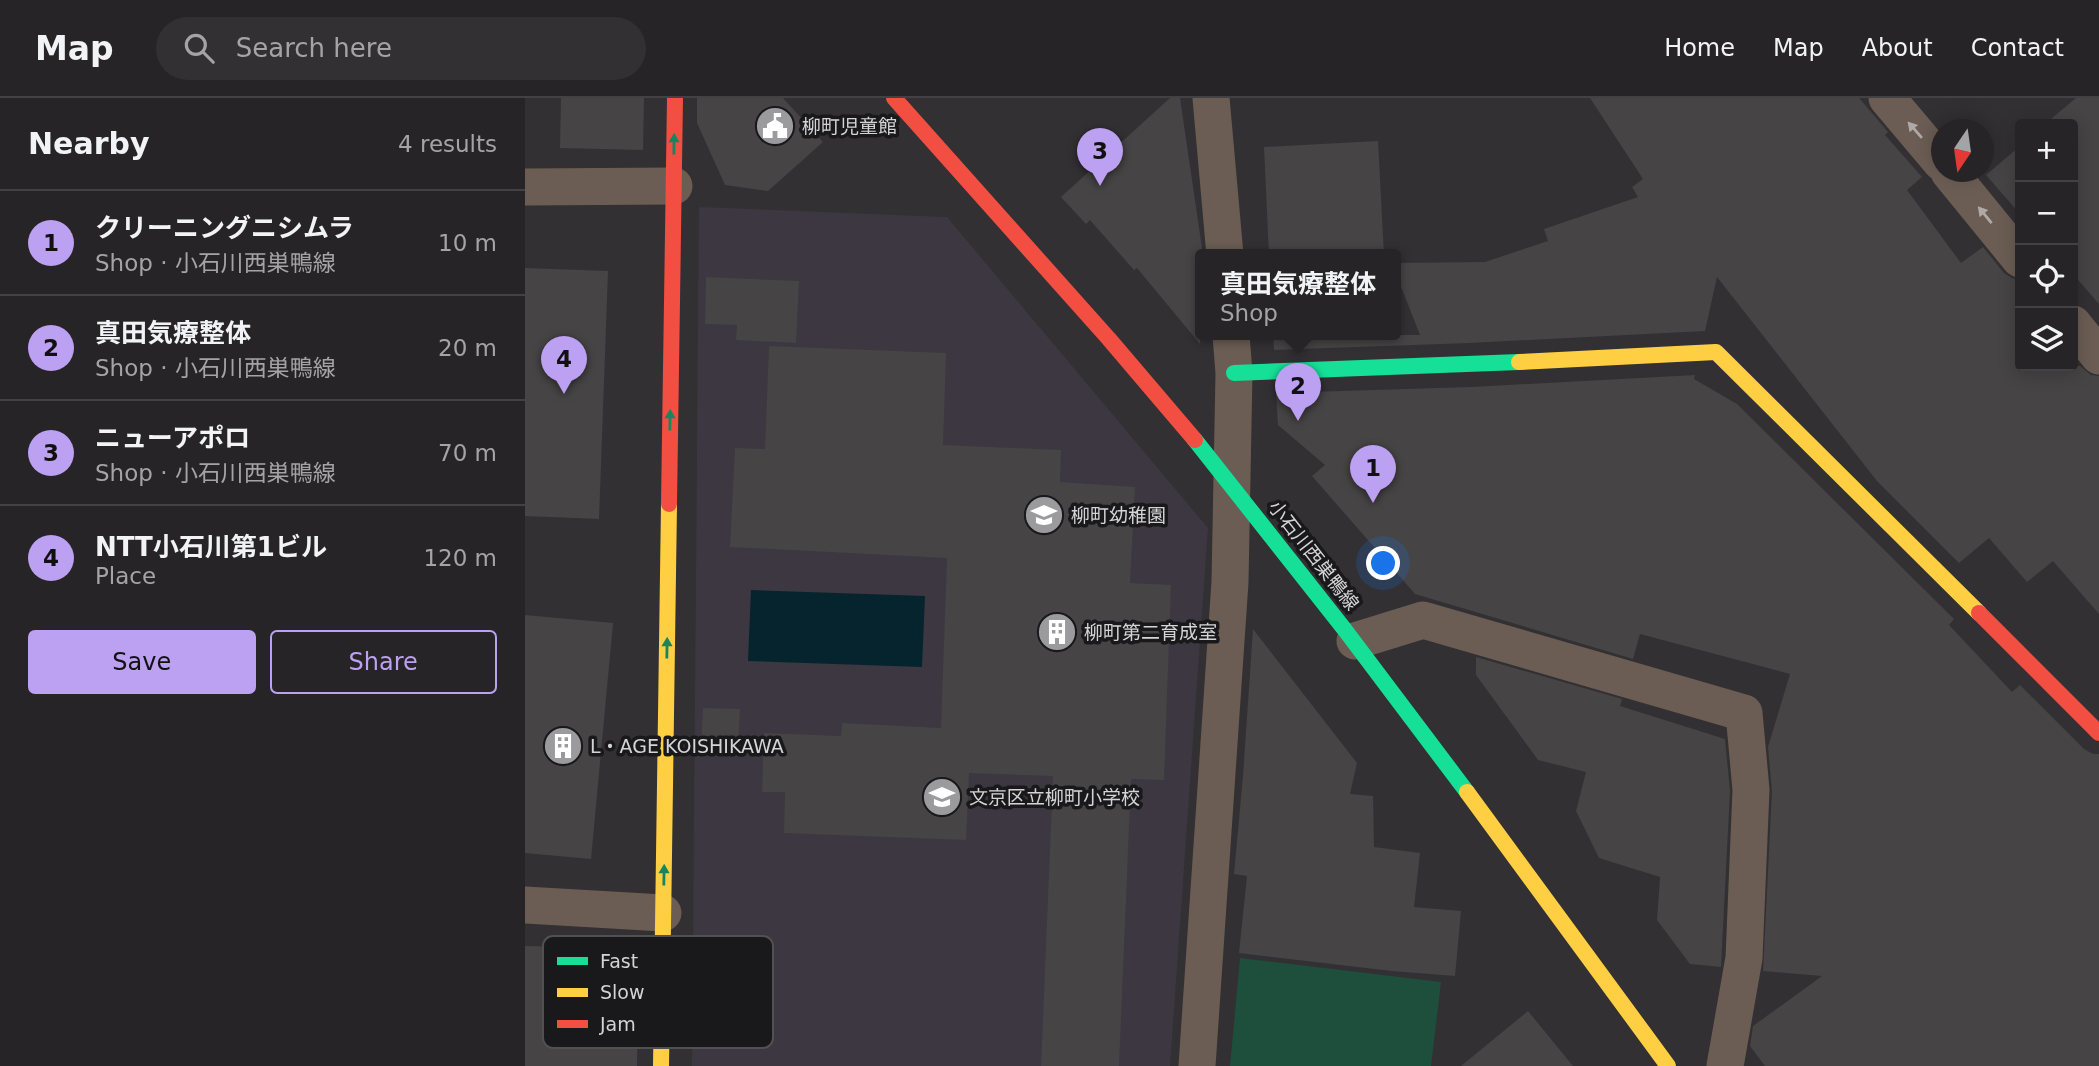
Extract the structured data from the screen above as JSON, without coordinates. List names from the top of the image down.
{
  "streets": {
    "street": ["小石川西巣鴨線"]
  },
  "places": {
    "public building": ["柳町児童館"],
    "school or university": ["柳町幼稚園", "文京区立柳町小学校"],
    "building": ["柳町第二育成室", "L・AGE KOISHIKAWA"]
  },
  "legend": ["Fast", "Slow", "Jam"],
  "north": "bottom",
  "page": {
    "header": "Map",
    "search": "Search here",
    "nav": [
      "Home",
      "Map",
      "About",
      "Contact"
    ],
    "heading": ["Nearby", "4 results"],
    "map_buttons": ["+", "−"],
    "pins": [
      "3",
      "4",
      "2",
      "1"
    ],
    "list": [
      {
        "mark": "1",
        "name": "クリーニングニシムラ",
        "note": "Shop · 小石川西巣鴨線",
        "value": "10 m"
      },
      {
        "mark": "2",
        "name": "真田気療整体",
        "note": "Shop · 小石川西巣鴨線",
        "value": "20 m"
      },
      {
        "mark": "3",
        "name": "ニューアポロ",
        "note": "Shop · 小石川西巣鴨線",
        "value": "70 m"
      },
      {
        "mark": "4",
        "name": "NTT小石川第1ビル",
        "note": "Place",
        "value": "120 m"
      }
    ],
    "popup": ["真田気療整体", "Shop"],
    "buttons": ["Save", "Share"]
  }
}
